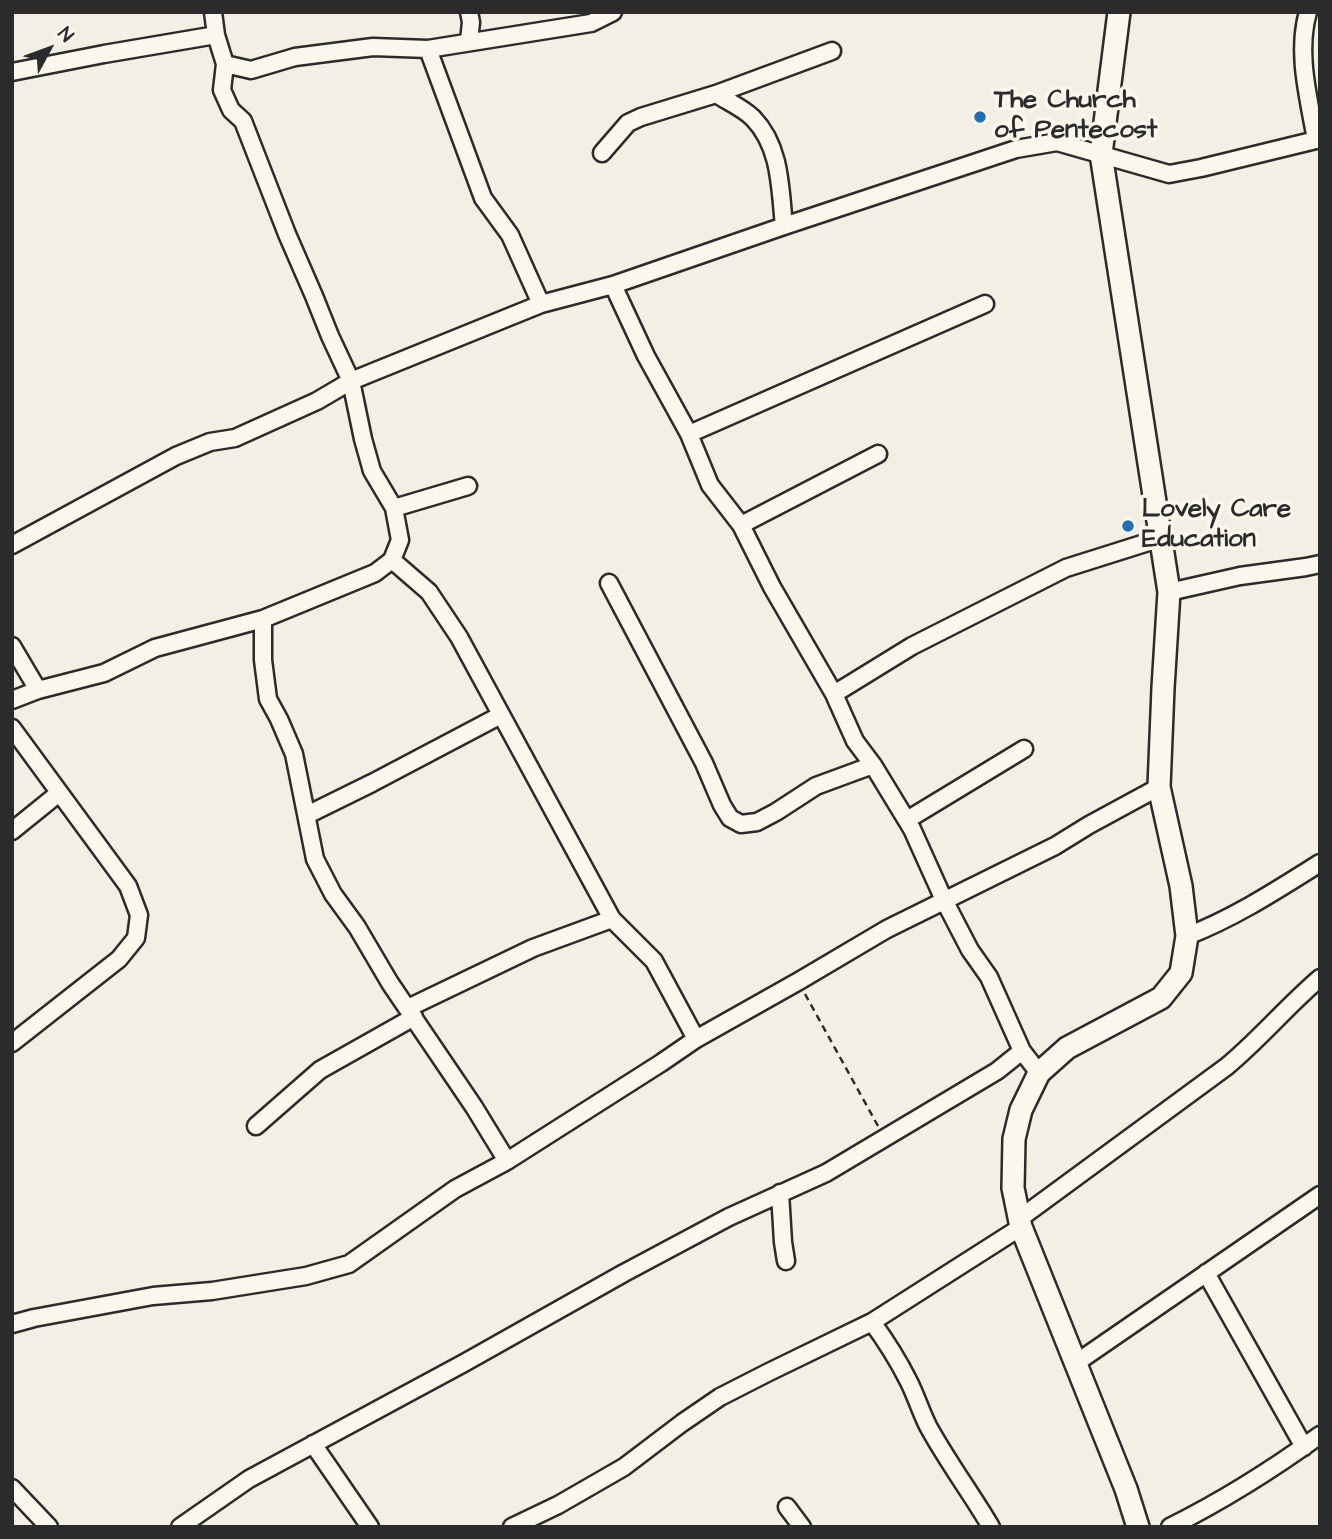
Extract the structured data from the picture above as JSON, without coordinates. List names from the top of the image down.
{
  "places": ["The Church of Pentecost", "Lovely Care Education"],
  "north": "top right"
}
